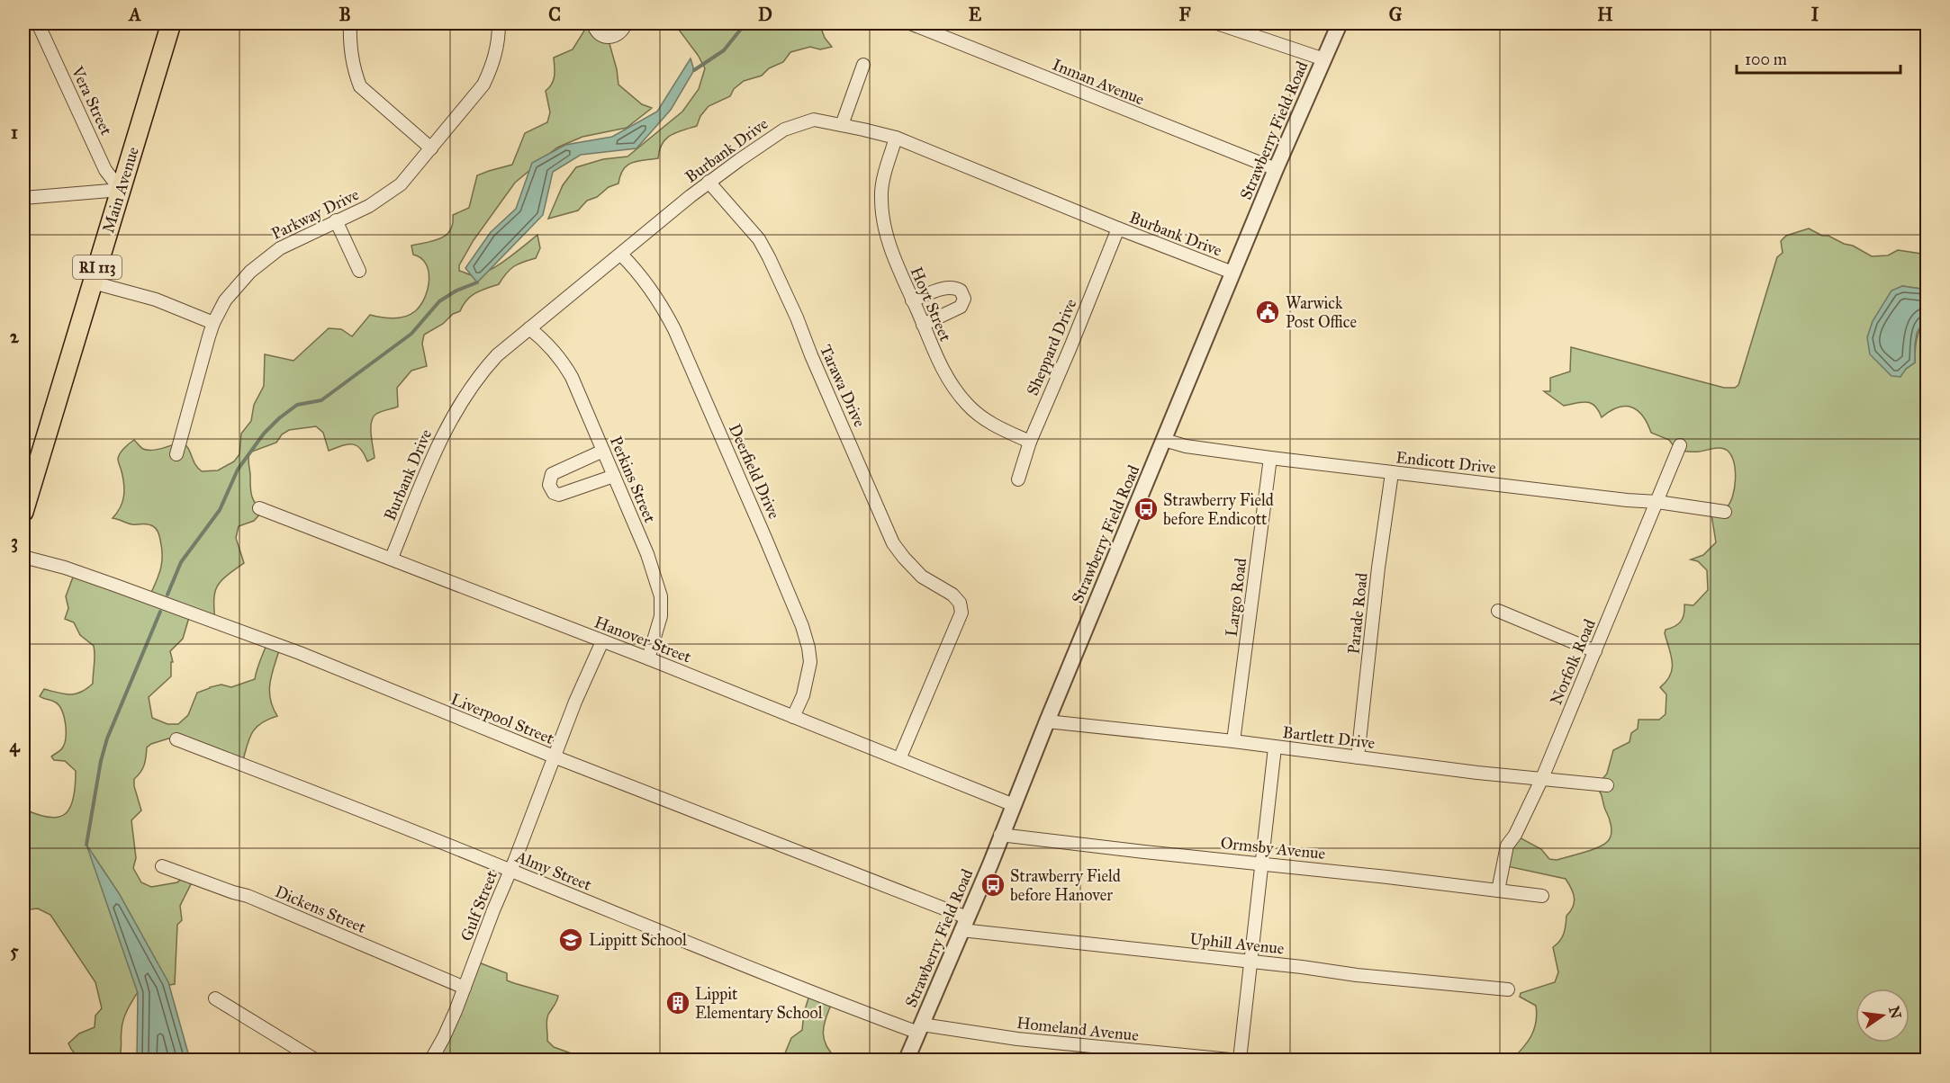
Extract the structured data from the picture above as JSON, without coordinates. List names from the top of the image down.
{
  "streets": {
    "main road": ["Main Avenue", "RI 113"],
    "street": [
      "Inman Avenue",
      "Vera Street",
      "Strawberry Field Road",
      "Burbank Drive",
      "Parkway Drive",
      "Hoyt Street",
      "Sheppard Drive",
      "Tarawa Drive",
      "Endicott Drive",
      "Deerfield Drive",
      "Perkins Street",
      "Largo Road",
      "Parade Road",
      "Hanover Street",
      "Norfolk Road",
      "Liverpool Street",
      "Bartlett Drive",
      "Ormsby Avenue",
      "Almy Street",
      "Gulf Street",
      "Dickens Street",
      "Uphill Avenue",
      "Homeland Avenue"
    ]
  },
  "crossings": [
    ["Inman Avenue", "Strawberry Field Road"],
    ["Vera Street", "Main Avenue"],
    ["Strawberry Field Road", "Burbank Drive"],
    ["Strawberry Field Road", "Endicott Drive"],
    ["Strawberry Field Road", "Hanover Street"],
    ["Strawberry Field Road", "Liverpool Street"],
    ["Strawberry Field Road", "Bartlett Drive"],
    ["Strawberry Field Road", "Ormsby Avenue"],
    ["Strawberry Field Road", "Almy Street"],
    ["Strawberry Field Road", "Uphill Avenue"],
    ["Strawberry Field Road", "Homeland Avenue"],
    ["Burbank Drive", "Hoyt Street"],
    ["Burbank Drive", "Sheppard Drive"],
    ["Burbank Drive", "Tarawa Drive"],
    ["Burbank Drive", "Deerfield Drive"],
    ["Burbank Drive", "Perkins Street"],
    ["Burbank Drive", "Hanover Street"],
    ["Hoyt Street", "Sheppard Drive"],
    ["Tarawa Drive", "Hanover Street"],
    ["Endicott Drive", "Largo Road"],
    ["Endicott Drive", "Parade Road"],
    ["Endicott Drive", "Norfolk Road"],
    ["Deerfield Drive", "Hanover Street"],
    ["Perkins Street", "Hanover Street"],
    ["Largo Road", "Bartlett Drive"],
    ["Parade Road", "Bartlett Drive"],
    ["Hanover Street", "Gulf Street"],
    ["Norfolk Road", "Bartlett Drive"],
    ["Norfolk Road", "Ormsby Avenue"],
    ["Liverpool Street", "Gulf Street"],
    ["Liverpool Street", "Uphill Avenue"],
    ["Almy Street", "Gulf Street"],
    ["Almy Street", "Homeland Avenue"],
    ["Gulf Street", "Dickens Street"]
  ],
  "places": {
    "public building": ["Warwick Post Office"],
    "bus stop": ["Strawberry Field before Endicott", "Strawberry Field before Hanover"],
    "school or university": ["Lippitt School"],
    "building": ["Lippit Elementary School"]
  },
  "scale_bar": "100 m",
  "north": "right",
  "grid": {
    "columns": [
      "A",
      "B",
      "C",
      "D",
      "E",
      "F",
      "G",
      "H",
      "I"
    ],
    "rows": [
      "1",
      "2",
      "3",
      "4",
      "5"
    ]
  }
}
